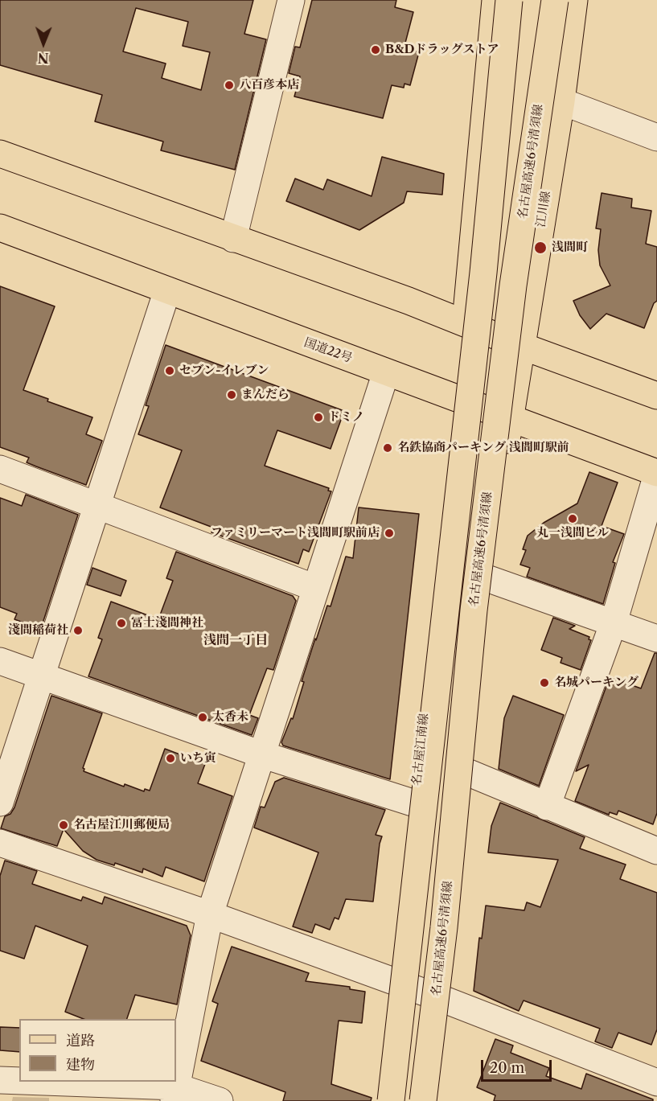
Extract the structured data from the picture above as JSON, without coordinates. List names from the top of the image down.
{
  "streets": {
    "main road": [
      "名古屋高速6号清須線",
      "江川線",
      "国道22号",
      "名古屋江南線"
    ]
  },
  "crossings": [
    ["江川線", "国道22号"],
    ["国道22号", "名古屋江南線"]
  ],
  "districts": ["浅間一丁目"],
  "places": [
    "B&Dドラッグストア",
    "八百彦本店",
    "浅間町",
    "セブン-イレブン",
    "まんだら",
    "ドミノ",
    "名鉄協商パーキング 浅間町駅前",
    "丸一浅間ビル",
    "ファミリーマート浅間町駅前店",
    "冨士淺間神社",
    "淺間稲荷社",
    "名城パーキング",
    "太香未",
    "いち寅",
    "名古屋江川郵便局"
  ],
  "legend": ["道路", "建物"],
  "scale_bar": "20 m",
  "north": "bottom"
}
